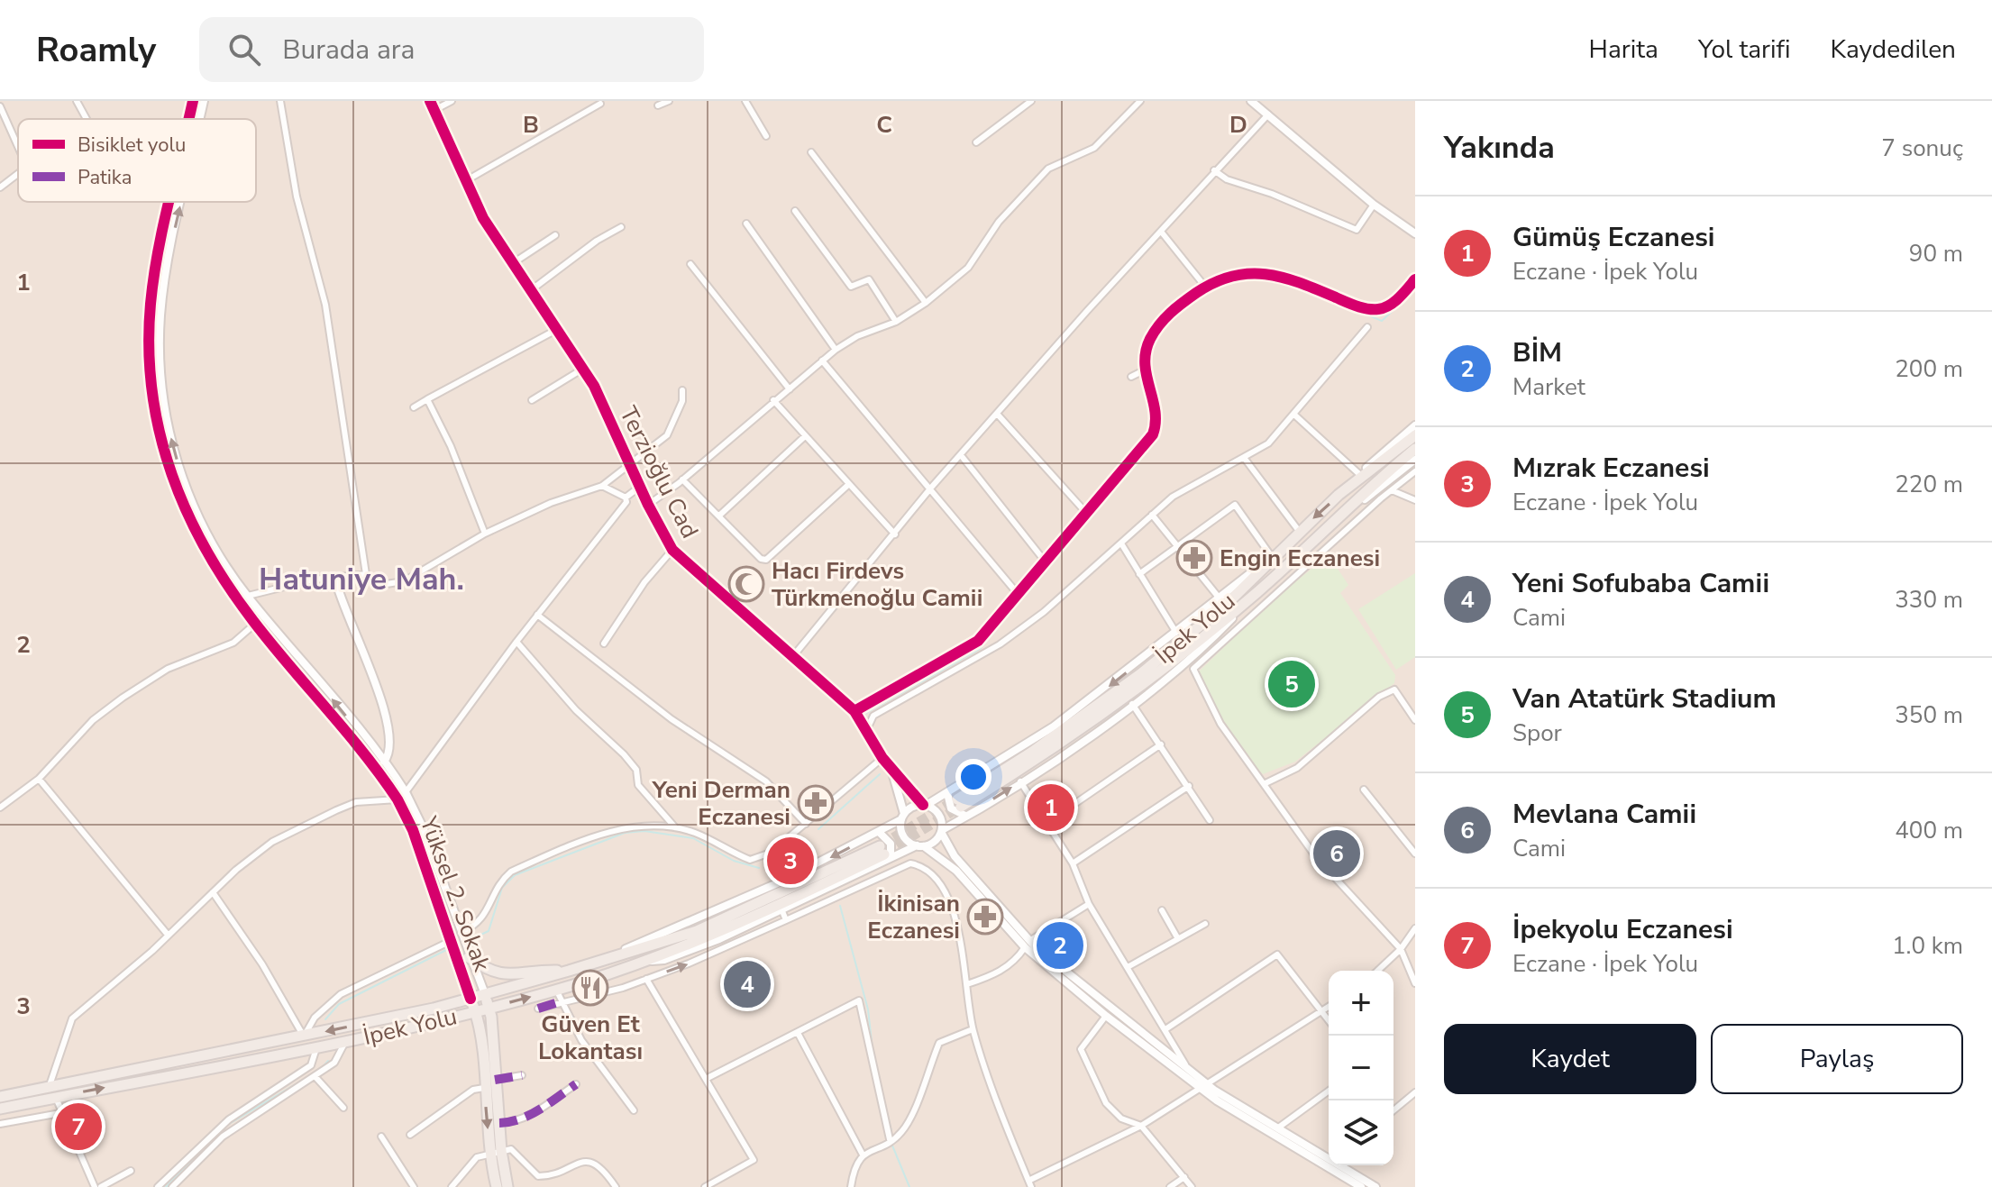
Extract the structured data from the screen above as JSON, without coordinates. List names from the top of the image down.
{
  "streets": {
    "highway": ["İpek Yolu"],
    "street": ["Terzioğlu Cad", "Yüksel 2. Sokak"]
  },
  "crossings": [
    ["İpek Yolu", "Yüksel 2. Sokak"]
  ],
  "districts": ["Hatuniye Mah."],
  "places": {
    "pharmacy": ["Engin Eczanesi", "Yeni Derman Eczanesi", "İkinisan Eczanesi"],
    "mosque": ["Hacı Firdevs Türkmenoğlu Camii"],
    "restaurant": ["Güven Et Lokantası"]
  },
  "legend": ["Bisiklet yolu", "Patika"],
  "page": {
    "header": "Roamly",
    "search": "Burada ara",
    "nav": ["Harita", "Yol tarifi", "Kaydedilen"],
    "heading": ["Yakında", "7 sonuç"],
    "list": [
      {
        "mark": "1",
        "name": "Gümüş Eczanesi",
        "note": "Eczane · İpek Yolu",
        "value": "90 m"
      },
      {
        "mark": "2",
        "name": "BİM",
        "note": "Market",
        "value": "200 m"
      },
      {
        "mark": "3",
        "name": "Mızrak Eczanesi",
        "note": "Eczane · İpek Yolu",
        "value": "220 m"
      },
      {
        "mark": "4",
        "name": "Yeni Sofubaba Camii",
        "note": "Cami",
        "value": "330 m"
      },
      {
        "mark": "5",
        "name": "Van Atatürk Stadium",
        "note": "Spor",
        "value": "350 m"
      },
      {
        "mark": "6",
        "name": "Mevlana Camii",
        "note": "Cami",
        "value": "400 m"
      },
      {
        "mark": "7",
        "name": "İpekyolu Eczanesi",
        "note": "Eczane · İpek Yolu",
        "value": "1.0 km"
      }
    ],
    "pins": [
      "5",
      "1",
      "6",
      "3",
      "2",
      "4",
      "7"
    ],
    "map_buttons": ["+", "−"],
    "buttons": ["Kaydet", "Paylaş"]
  },
  "grid": {
    "columns": ["B", "C", "D"],
    "rows": ["1", "2", "3"]
  }
}
